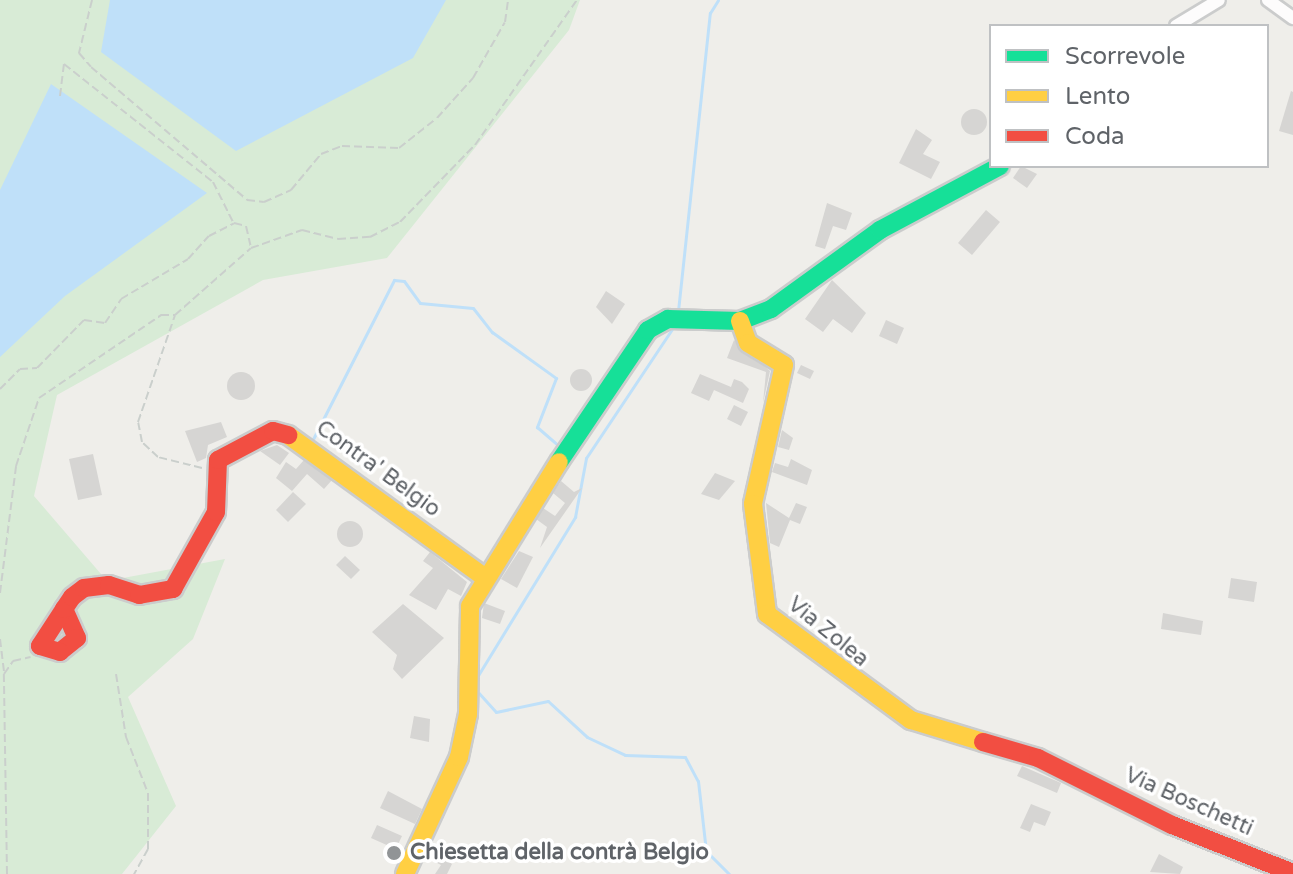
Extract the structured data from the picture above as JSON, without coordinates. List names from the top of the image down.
{
  "streets": {
    "street": ["Contra' Belgio", "Via Zolea", "Via Boschetti"]
  },
  "crossings": [
    ["Via Zolea", "Via Boschetti"]
  ],
  "places": ["Chiesetta della contrà Belgio"],
  "legend": ["Scorrevole", "Lento", "Coda"]
}
